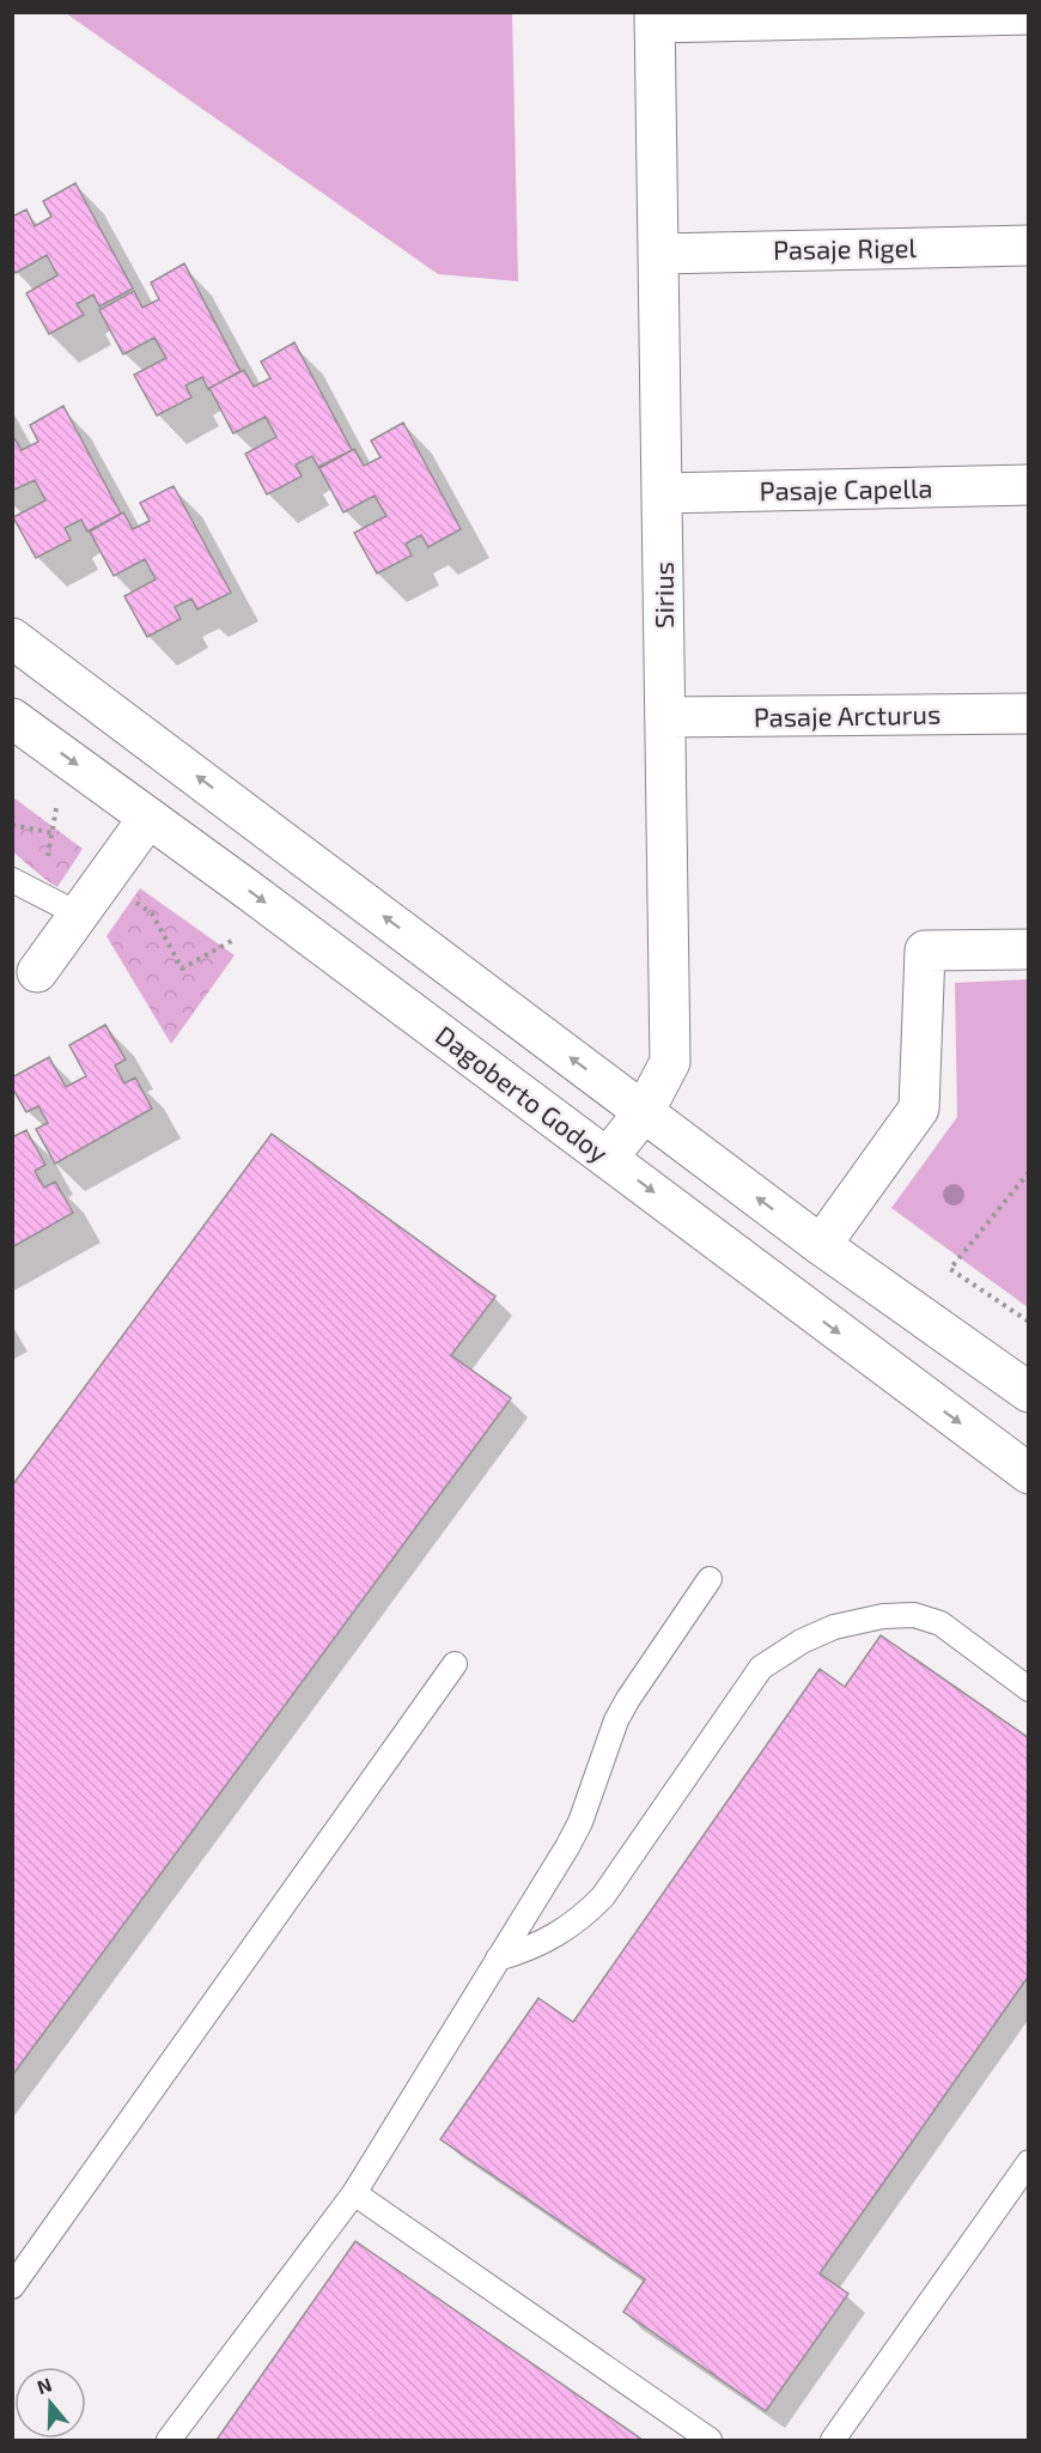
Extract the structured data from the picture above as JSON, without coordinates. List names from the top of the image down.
{
  "streets": {
    "street": [
      "Pasaje Rigel",
      "Pasaje Capella",
      "Sirius",
      "Pasaje Arcturus",
      "Dagoberto Godoy"
    ]
  },
  "crossings": [
    ["Pasaje Rigel", "Sirius"],
    ["Pasaje Capella", "Sirius"],
    ["Sirius", "Pasaje Arcturus"],
    ["Sirius", "Dagoberto Godoy"]
  ],
  "north": "top"
}
